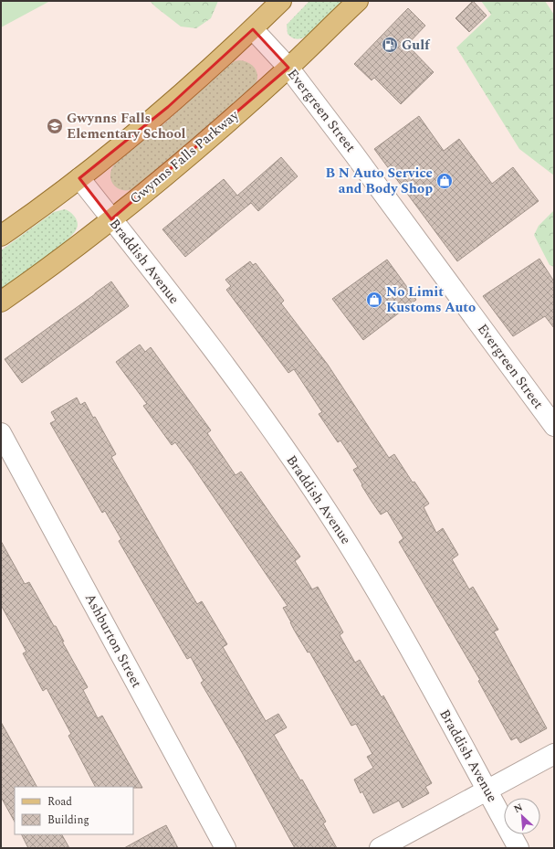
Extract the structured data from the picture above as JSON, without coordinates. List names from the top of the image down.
{
  "streets": {
    "main road": ["Gwynns Falls Parkway"],
    "street": ["Evergreen Street", "Braddish Avenue", "Ashburton Street"]
  },
  "crossings": [
    ["Evergreen Street", "Gwynns Falls Parkway"],
    ["Gwynns Falls Parkway", "Braddish Avenue"]
  ],
  "places": {
    "fuel station": ["Gulf"],
    "school or university": ["Gwynns Falls Elementary School"],
    "shop": ["B N Auto Service and Body Shop", "No Limit Kustoms Auto"]
  },
  "legend": ["Road", "Building"],
  "north": "top left"
}
